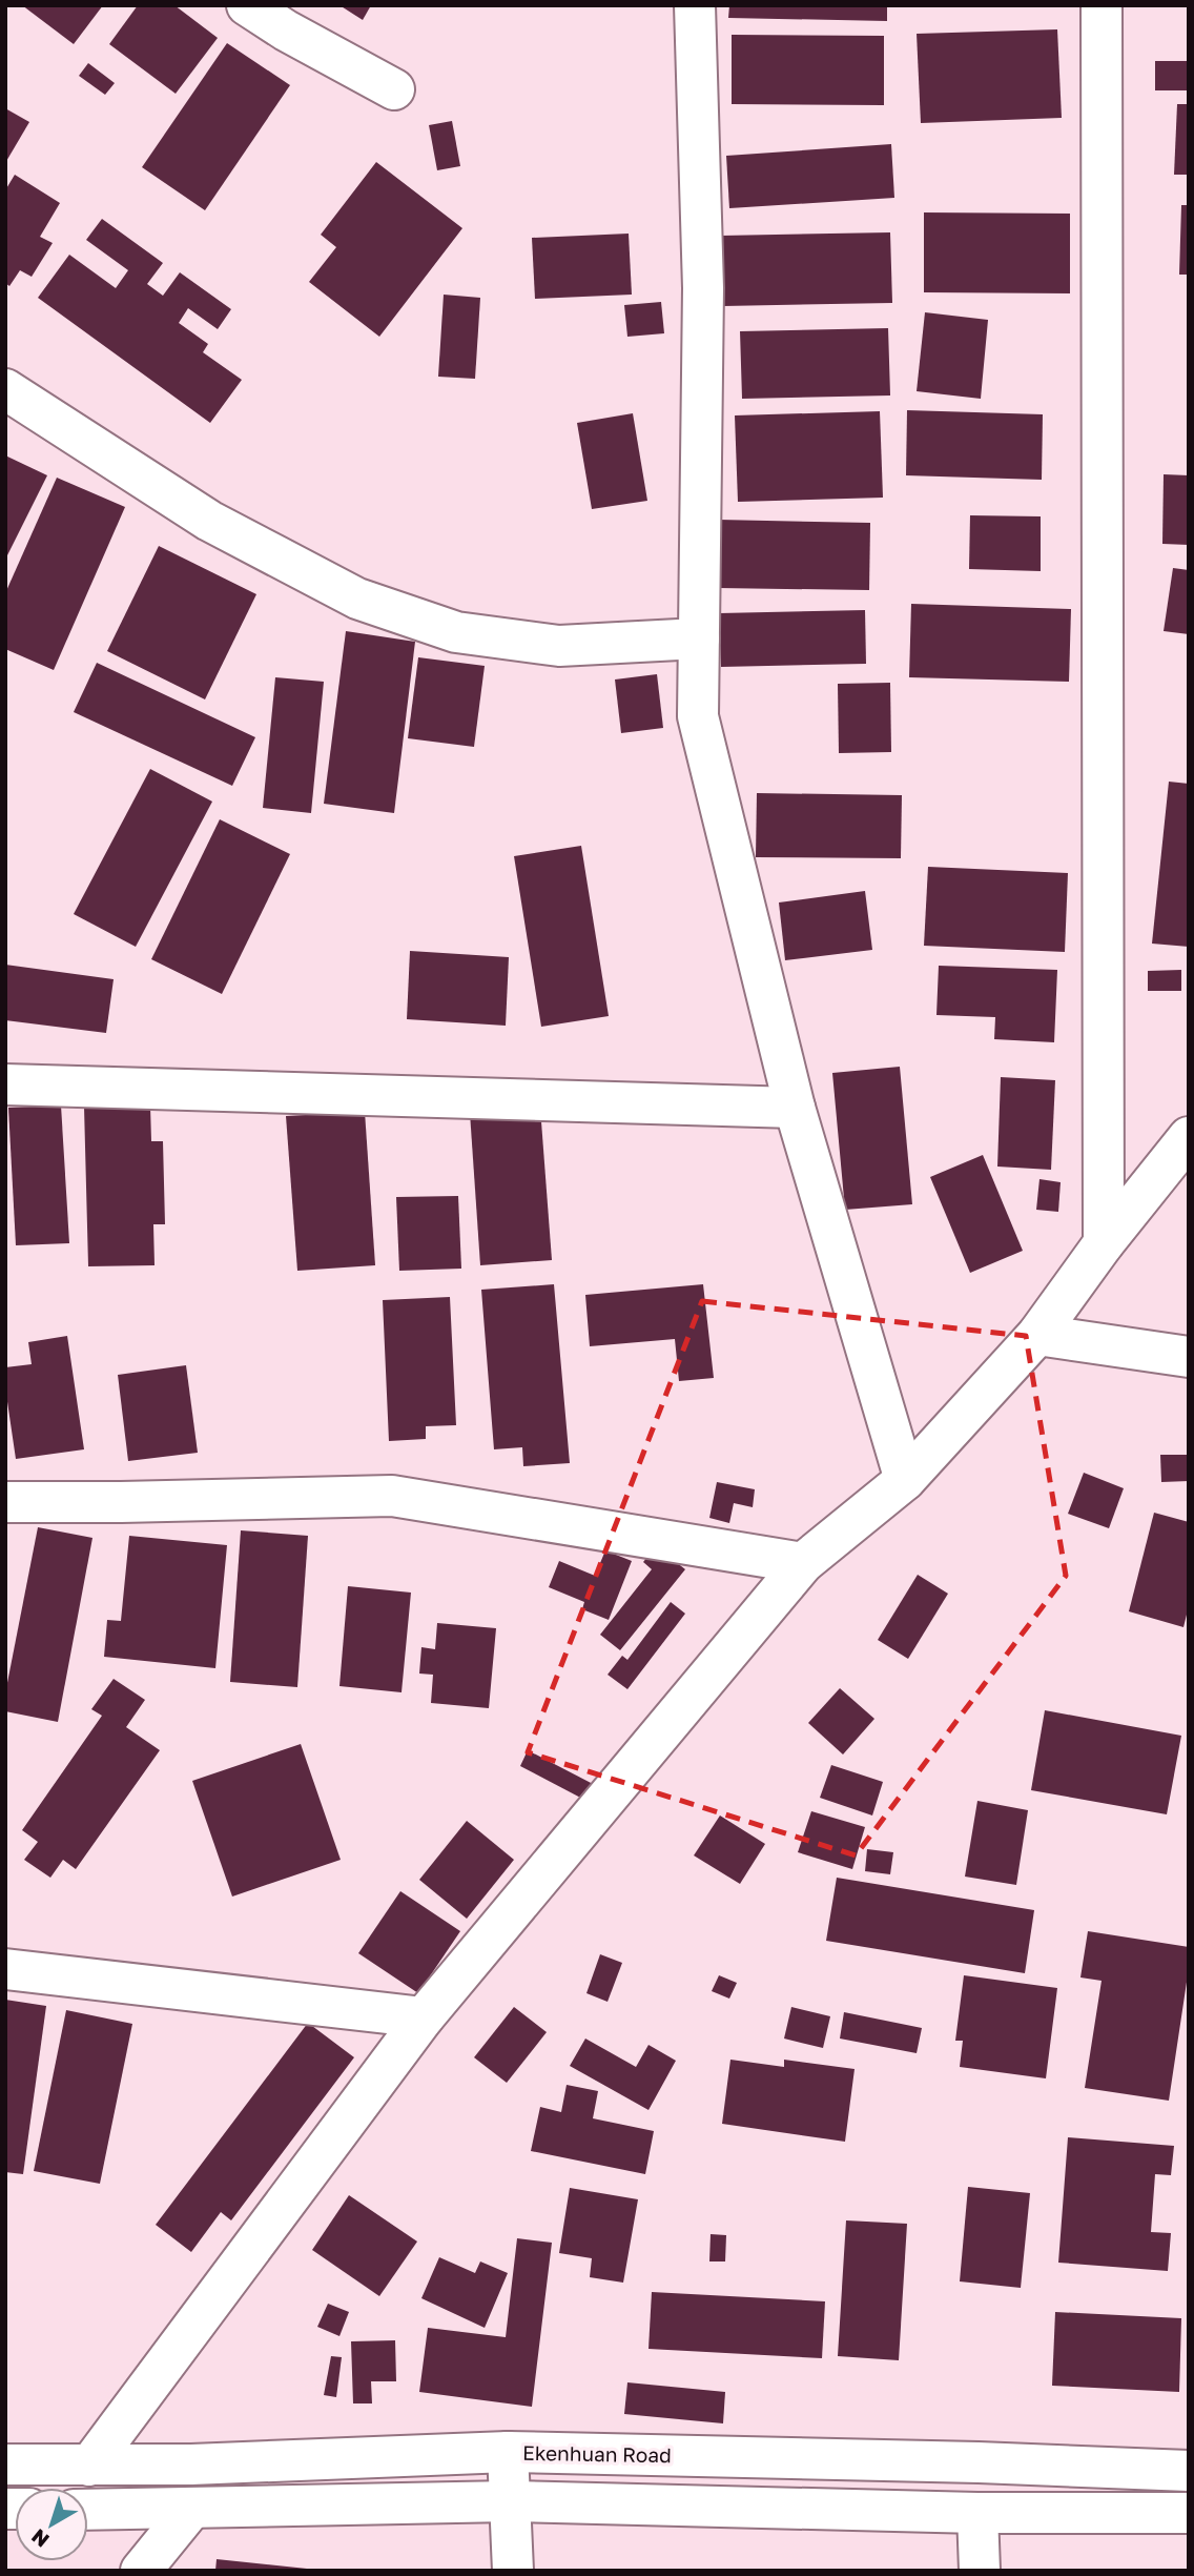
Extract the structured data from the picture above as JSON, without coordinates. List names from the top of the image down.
{
  "streets": {
    "street": ["Ekenhuan Road"]
  },
  "north": "bottom left"
}
